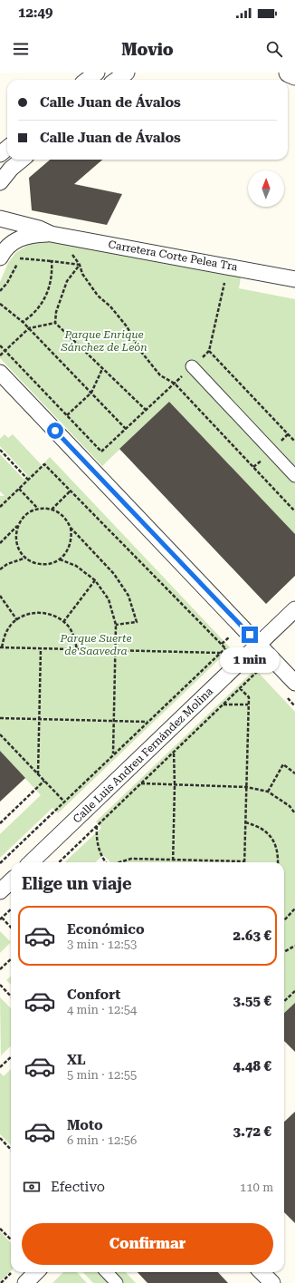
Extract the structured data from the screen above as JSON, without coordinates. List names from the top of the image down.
{
  "streets": {
    "street": ["Carretera Corte Pelea Tra", "Calle Luis Andreu Fernández Molina"]
  },
  "parks": ["Parque Enrique Sánchez de León", "Parque Suerte de Saavedra"],
  "north": "top",
  "page": {
    "status": "12:49",
    "header": "Movio",
    "banner": ["Calle Juan de Ávalos", "Calle Juan de Ávalos"],
    "bubble": "1 min",
    "heading": "Elige un viaje",
    "list": [
      {
        "name": "Económico",
        "note": "3 min · 12:53",
        "value": "2.63 €"
      },
      {
        "name": "Confort",
        "note": "4 min · 12:54",
        "value": "3.55 €"
      },
      {
        "name": "XL",
        "note": "5 min · 12:55",
        "value": "4.48 €"
      },
      {
        "name": "Moto",
        "note": "6 min · 12:56",
        "value": "3.72 €"
      }
    ],
    "pay": ["Efectivo", "110 m"],
    "buttons": "Confirmar"
  }
}
